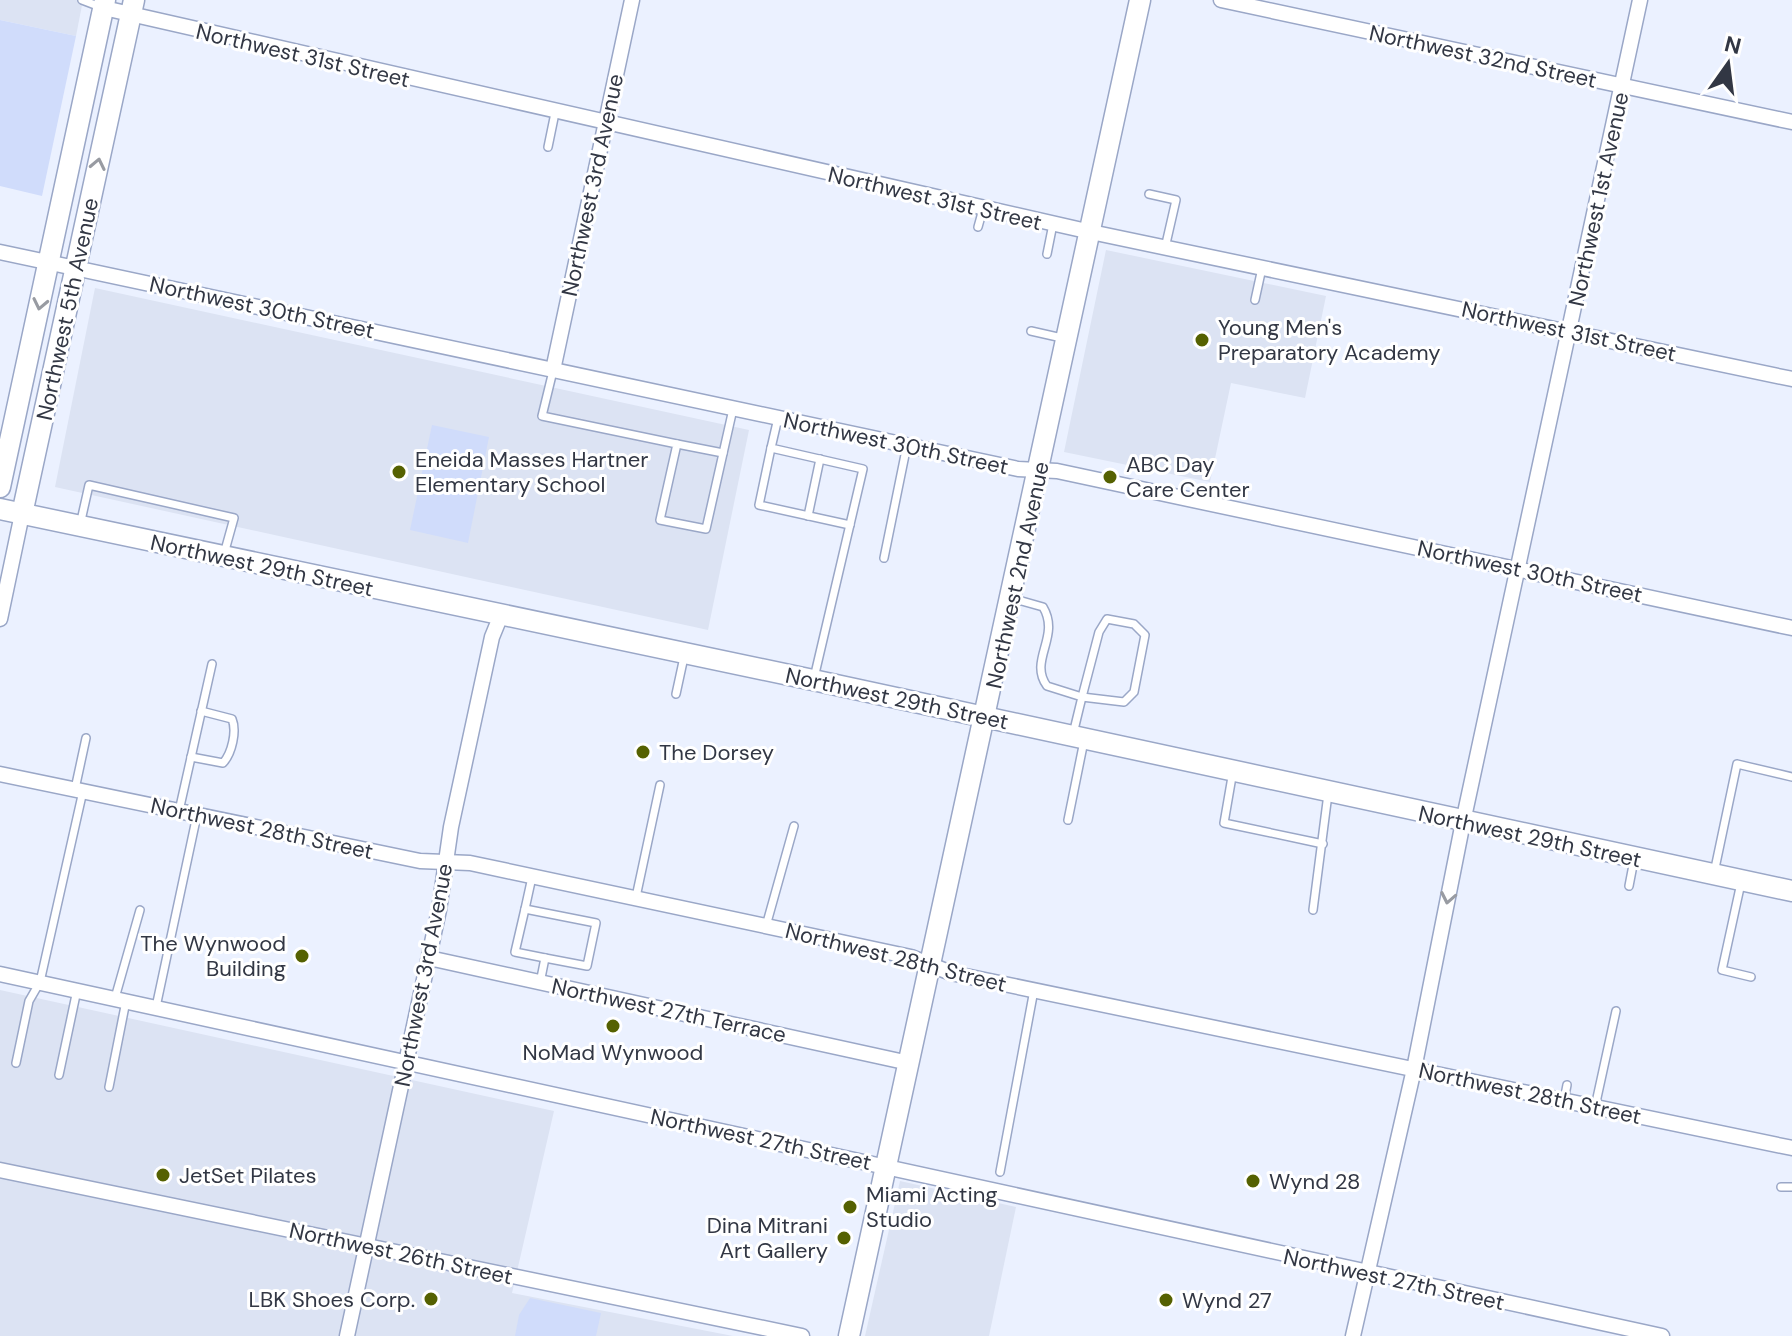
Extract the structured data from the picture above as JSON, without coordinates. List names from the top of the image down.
{
  "streets": {
    "street": [
      "Northwest 31st Street",
      "Northwest 32nd Street",
      "Northwest 3rd Avenue",
      "Northwest 1st Avenue",
      "Northwest 30th Street",
      "Northwest 5th Avenue",
      "Northwest 29th Street",
      "Northwest 2nd Avenue",
      "Northwest 28th Street",
      "Northwest 27th Terrace",
      "Northwest 27th Street",
      "Northwest 26th Street"
    ]
  },
  "crossings": [
    ["Northwest 31st Street", "Northwest 3rd Avenue"],
    ["Northwest 31st Street", "Northwest 1st Avenue"],
    ["Northwest 31st Street", "Northwest 5th Avenue"],
    ["Northwest 31st Street", "Northwest 2nd Avenue"],
    ["Northwest 32nd Street", "Northwest 1st Avenue"],
    ["Northwest 3rd Avenue", "Northwest 30th Street"],
    ["Northwest 3rd Avenue", "Northwest 29th Street"],
    ["Northwest 3rd Avenue", "Northwest 28th Street"],
    ["Northwest 3rd Avenue", "Northwest 27th Terrace"],
    ["Northwest 3rd Avenue", "Northwest 27th Street"],
    ["Northwest 3rd Avenue", "Northwest 26th Street"],
    ["Northwest 1st Avenue", "Northwest 30th Street"],
    ["Northwest 1st Avenue", "Northwest 29th Street"],
    ["Northwest 1st Avenue", "Northwest 28th Street"],
    ["Northwest 1st Avenue", "Northwest 27th Street"],
    ["Northwest 30th Street", "Northwest 5th Avenue"],
    ["Northwest 30th Street", "Northwest 2nd Avenue"],
    ["Northwest 5th Avenue", "Northwest 29th Street"],
    ["Northwest 29th Street", "Northwest 2nd Avenue"],
    ["Northwest 2nd Avenue", "Northwest 28th Street"],
    ["Northwest 2nd Avenue", "Northwest 27th Terrace"],
    ["Northwest 2nd Avenue", "Northwest 27th Street"]
  ],
  "places": [
    "Young Men's Preparatory Academy",
    "Eneida Masses Hartner Elementary School",
    "ABC Day Care Center",
    "The Dorsey",
    "The Wynwood Building",
    "NoMad Wynwood",
    "JetSet Pilates",
    "Wynd 28",
    "Miami Acting Studio",
    "Dina Mitrani Art Gallery",
    "LBK Shoes Corp.",
    "Wynd 27"
  ],
  "north": "top"
}
